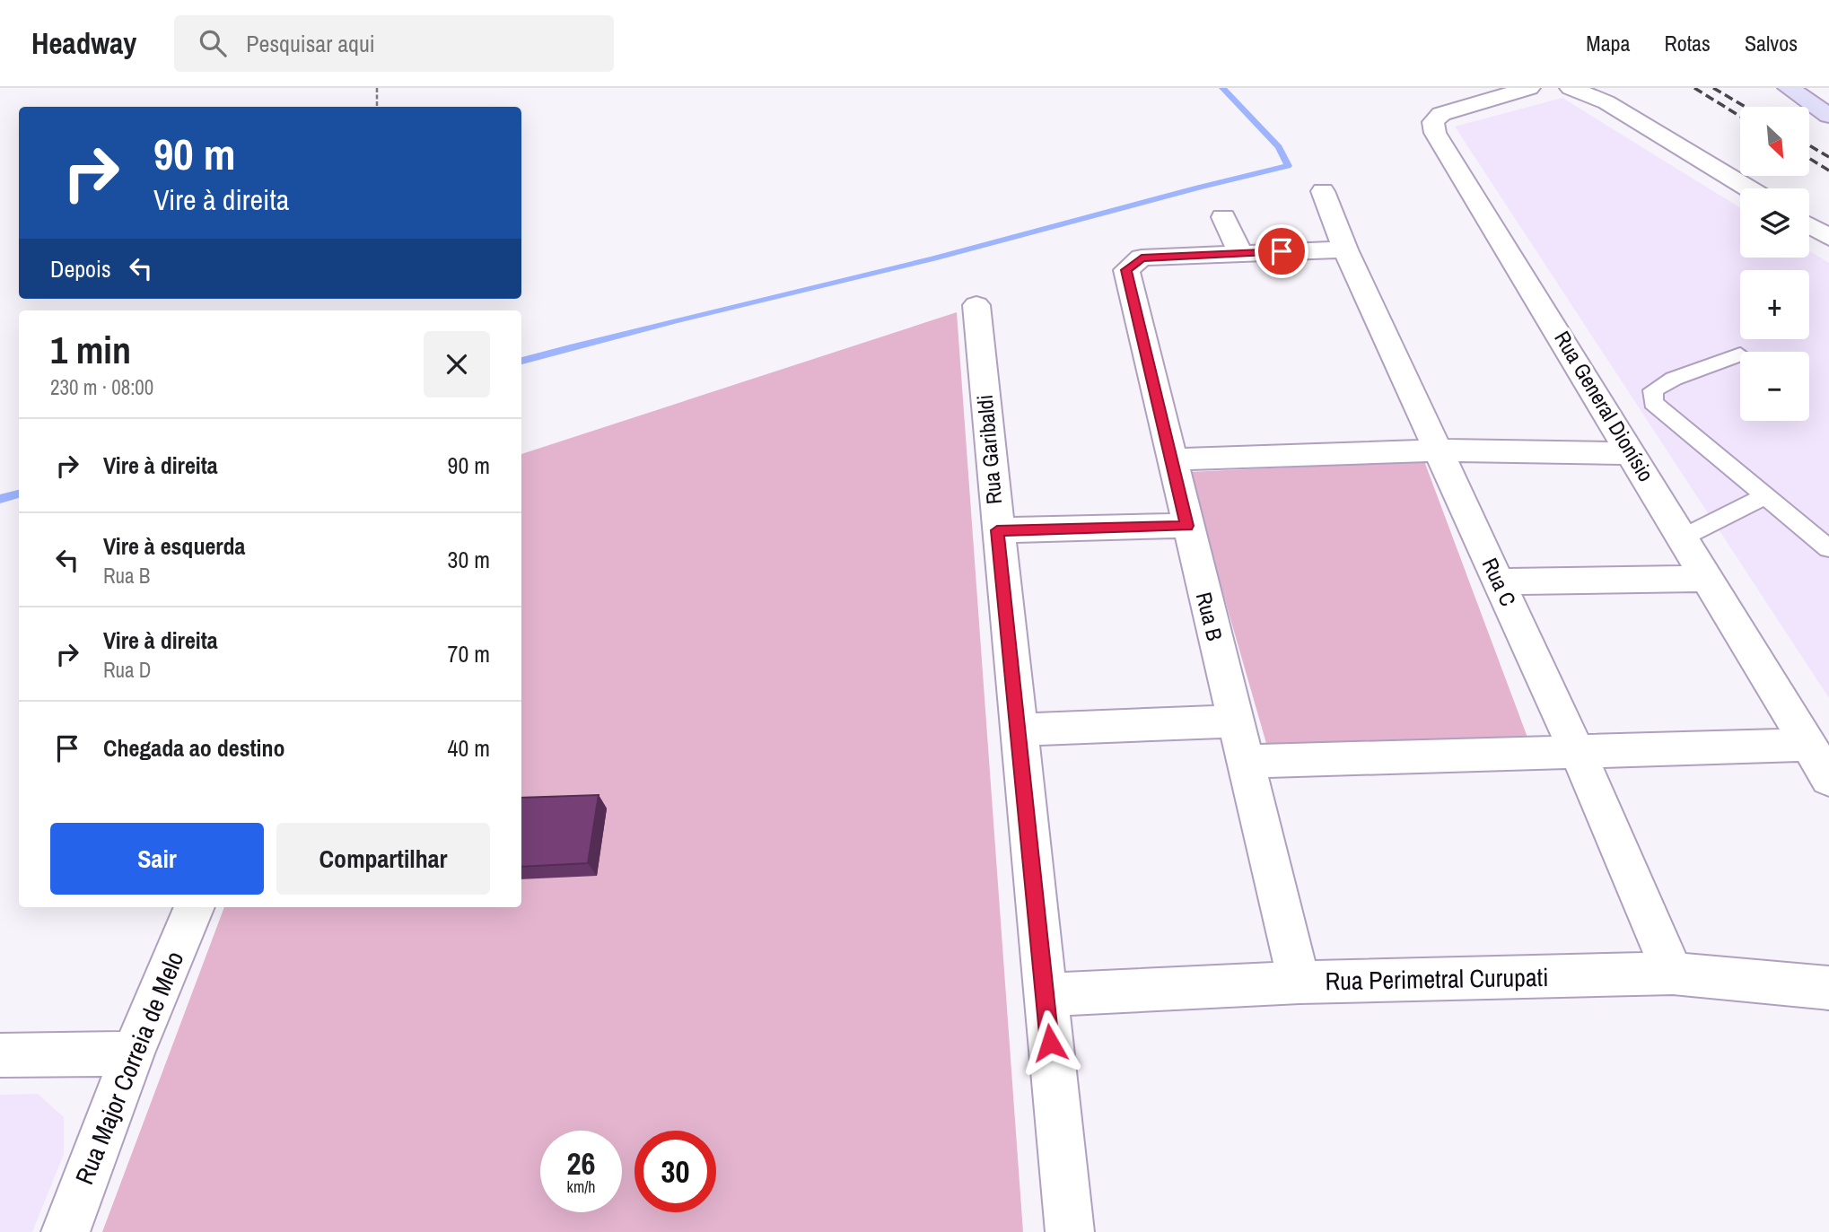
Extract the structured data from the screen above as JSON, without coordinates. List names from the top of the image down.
{
  "streets": {
    "street": [
      "Rua General Dionísio",
      "Rua Garibaldi",
      "Rua C",
      "Rua B",
      "Rua Perimetral Curupati",
      "Rua Major Correia de Melo"
    ]
  },
  "crossings": [
    ["Rua Garibaldi", "Rua Perimetral Curupati"],
    ["Rua C", "Rua Perimetral Curupati"],
    ["Rua B", "Rua Perimetral Curupati"]
  ],
  "north": "bottom right",
  "page": {
    "header": "Headway",
    "search": "Pesquisar aqui",
    "nav": ["Mapa", "Rotas", "Salvos"],
    "map_buttons": ["+", "−"],
    "turn": ["90 m", "Vire à direita"],
    "then": "Depois",
    "heading": ["1 min", "230 m · 08:00"],
    "list": [
      {
        "name": "Vire à direita",
        "value": "90 m"
      },
      {
        "name": "Vire à esquerda",
        "note": "Rua B",
        "value": "30 m"
      },
      {
        "name": "Vire à direita",
        "note": "Rua D",
        "value": "70 m"
      },
      {
        "name": "Chegada ao destino",
        "value": "40 m"
      }
    ],
    "buttons": ["Sair", "Compartilhar"],
    "speed": "26 km/h",
    "limit": "30"
  }
}
